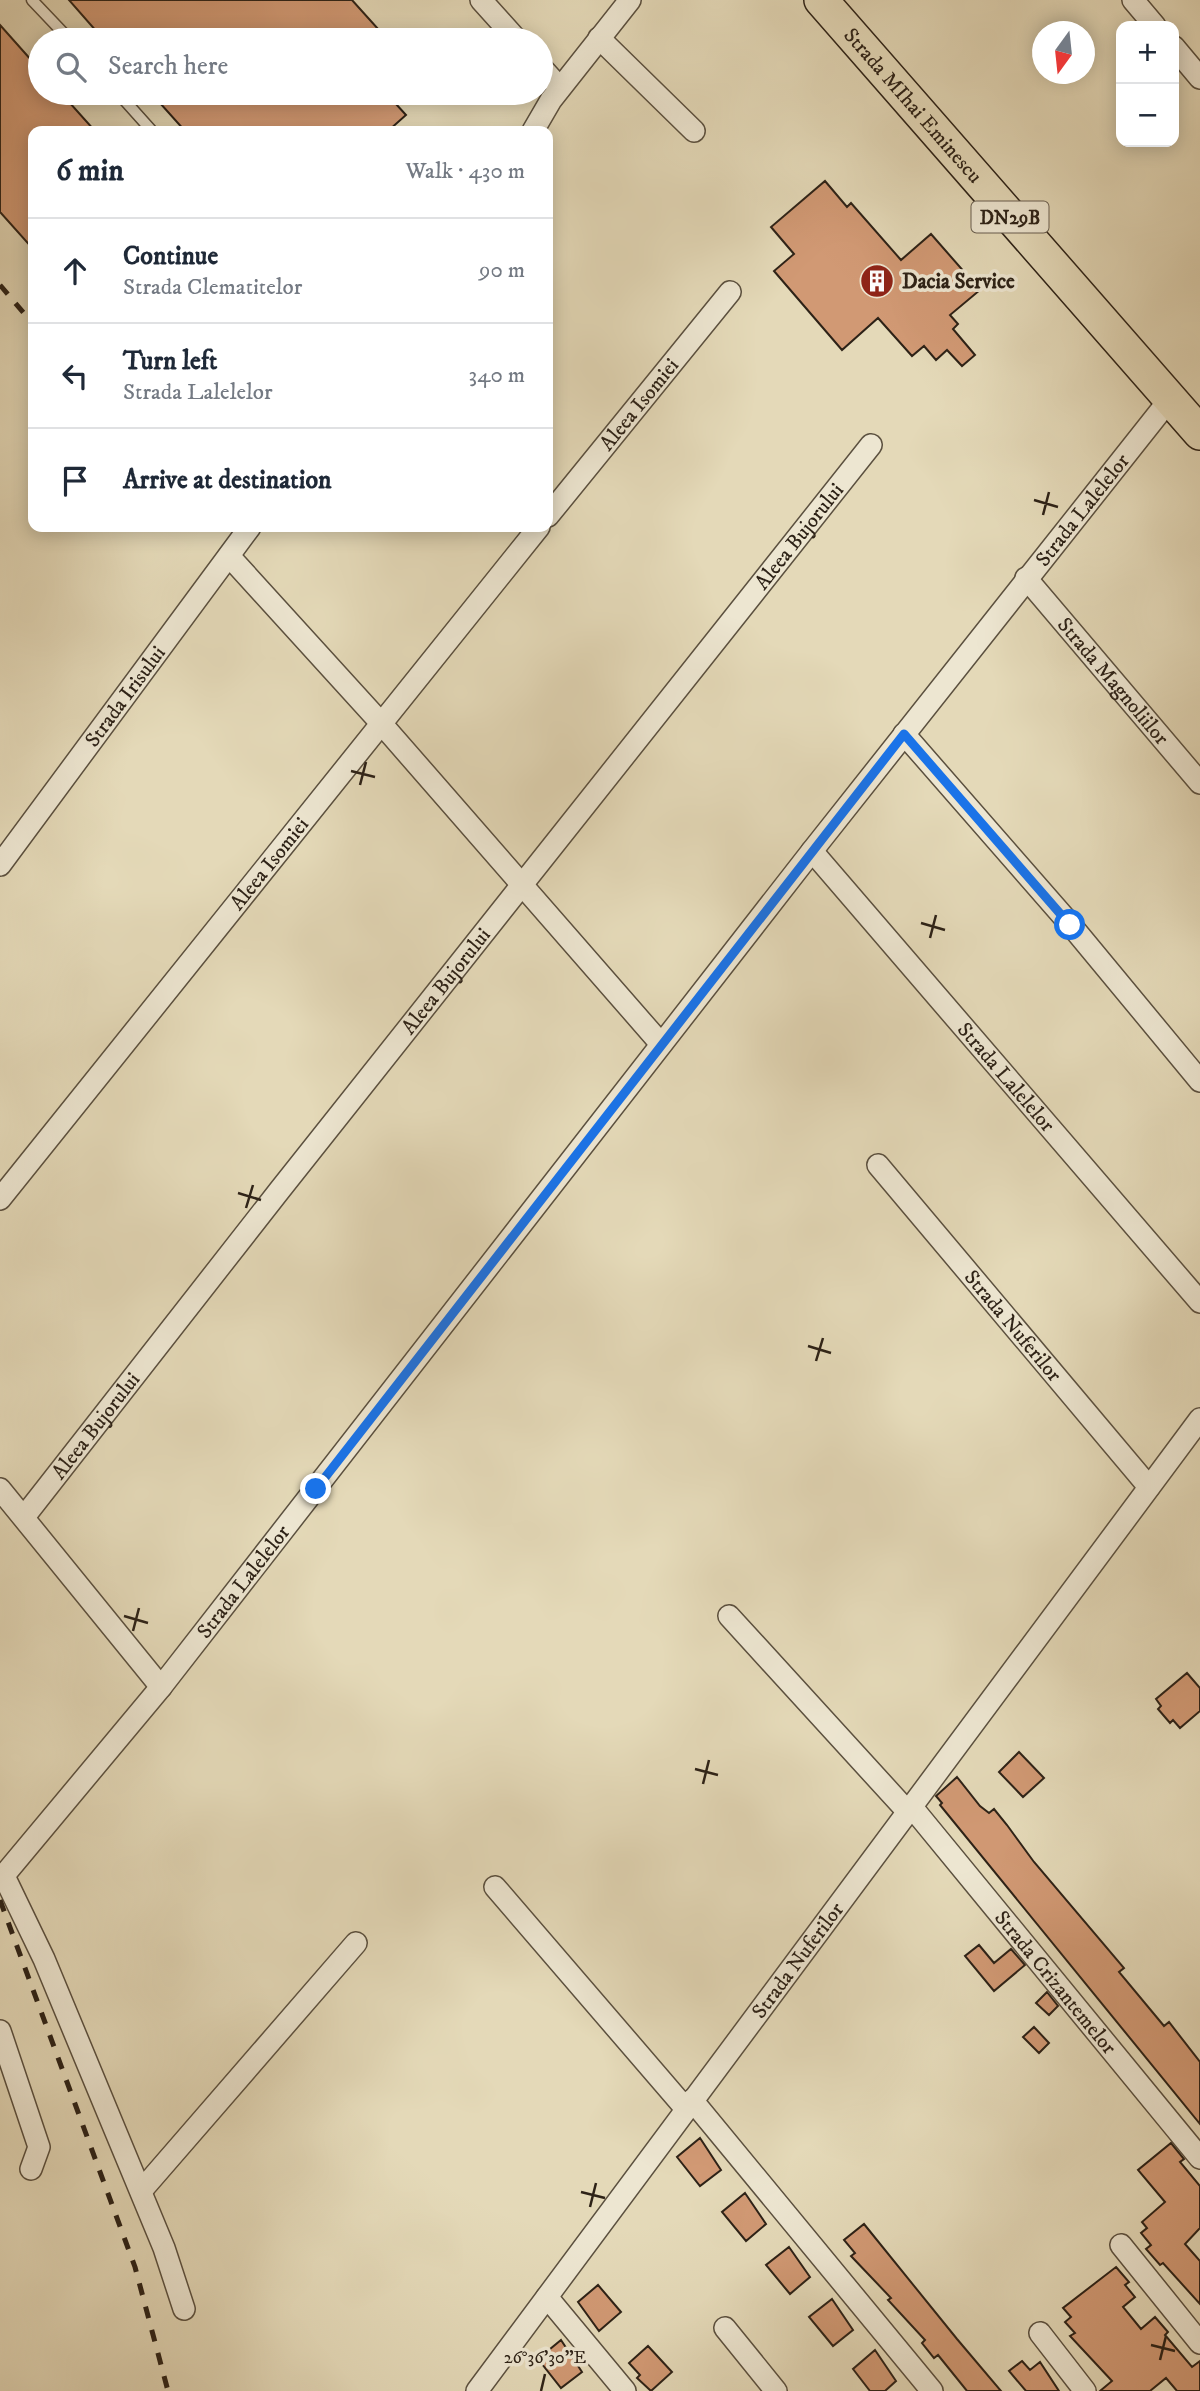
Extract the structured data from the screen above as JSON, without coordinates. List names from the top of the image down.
{
  "streets": {
    "main road": ["Strada MIhai Eminescu", "DN29B"],
    "street": [
      "Aleea Isomiei",
      "Strada Lalelelor",
      "Aleea Bujorului",
      "Strada Magnoliilor",
      "Strada Irisului",
      "Strada Nuferilor",
      "Strada Crizantemelor"
    ]
  },
  "crossings": [
    ["Strada MIhai Eminescu", "Strada Lalelelor"],
    ["Strada Lalelelor", "Strada Magnoliilor"],
    ["Strada Nuferilor", "Strada Crizantemelor"]
  ],
  "places": {
    "building": ["Dacia Service"]
  },
  "north": "bottom",
  "page": {
    "map_buttons": ["+", "−"],
    "search": "Search here",
    "heading": ["6 min", "Walk · 430 m"],
    "list": [
      ["Continue", "Strada Clematitelor", "90 m"],
      ["Turn left", "Strada Lalelelor", "340 m"],
      "Arrive at destination"
    ]
  },
  "coordinates": ["26°36'30\"E"]
}
